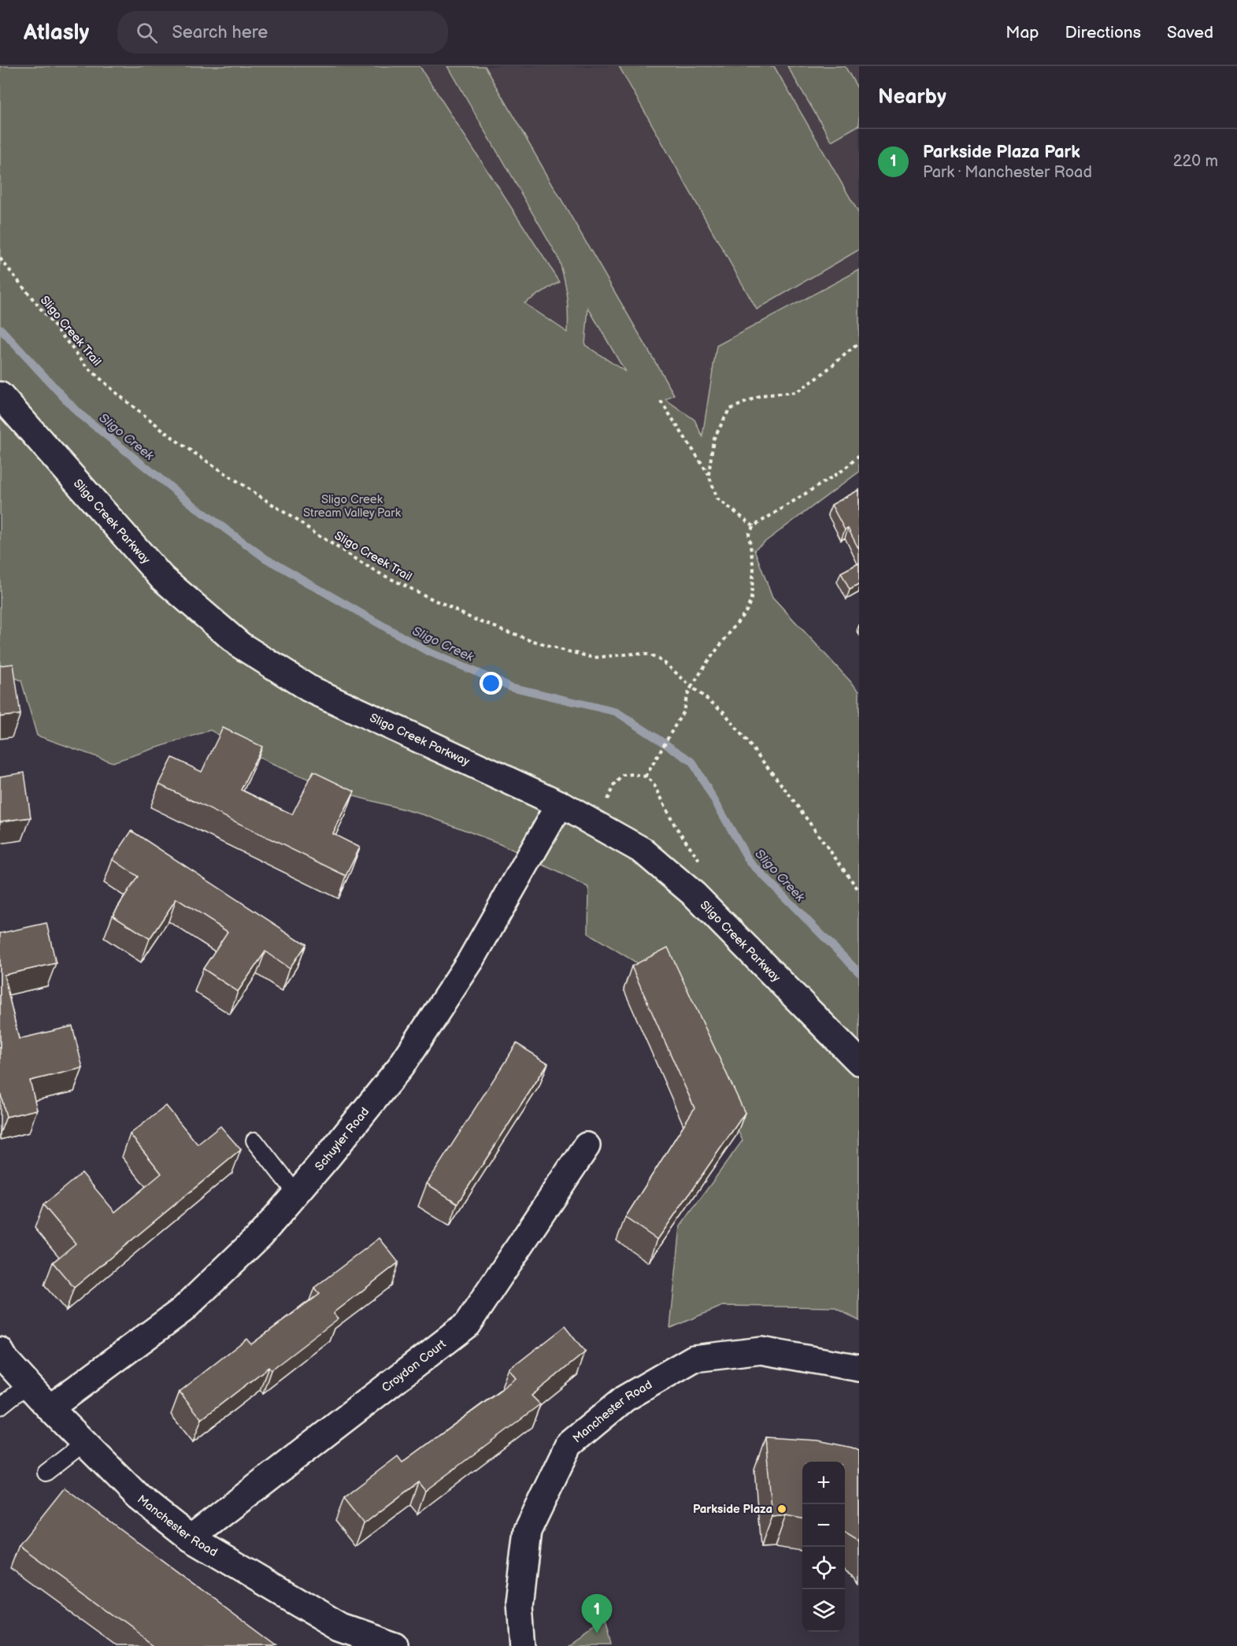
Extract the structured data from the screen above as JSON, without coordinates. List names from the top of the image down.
{
  "streets": {
    "street": [
      "Sligo Creek Parkway",
      "Schuyler Road",
      "Croydon Court",
      "Manchester Road"
    ],
    "path": ["Sligo Creek Trail"]
  },
  "crossings": [
    ["Sligo Creek Parkway", "Schuyler Road"],
    ["Schuyler Road", "Manchester Road"],
    ["Croydon Court", "Manchester Road"]
  ],
  "water": ["Sligo Creek"],
  "parks": ["Sligo Creek Stream Valley Park"],
  "places": ["Parkside Plaza"],
  "page": {
    "header": "Atlasly",
    "search": "Search here",
    "nav": ["Map", "Directions", "Saved"],
    "heading": "Nearby",
    "list": [
      {
        "mark": "1",
        "name": "Parkside Plaza Park",
        "note": "Park · Manchester Road",
        "value": "220 m"
      }
    ],
    "map_buttons": ["+", "−"],
    "pins": "1"
  }
}
